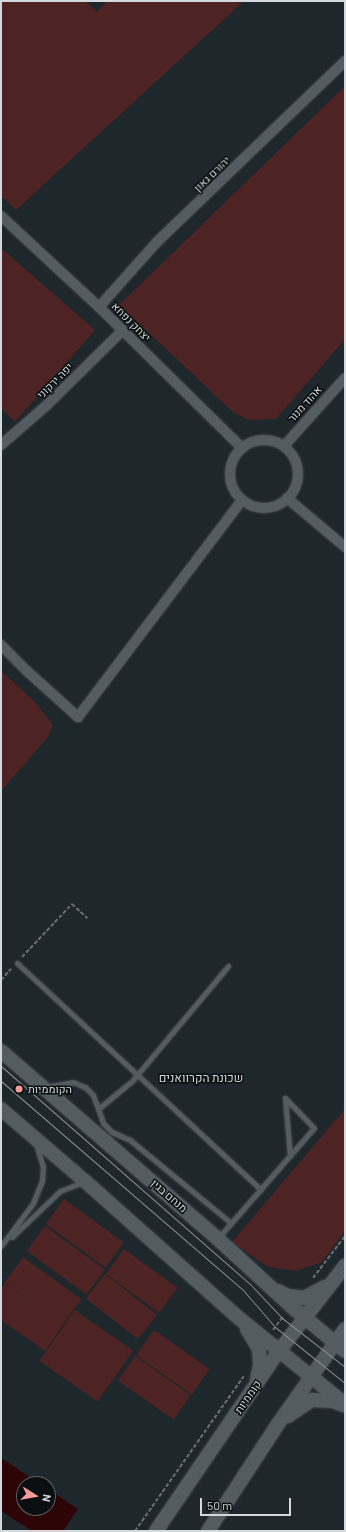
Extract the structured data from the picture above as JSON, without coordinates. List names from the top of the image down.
{
  "streets": {
    "main road": ["מנחם בגין", "קוממיות"],
    "street": [
      "יהורם גאון",
      "יצחק נפחא",
      "יפה ירקוני",
      "אהוד מנור"
    ]
  },
  "crossings": [
    ["יהורם גאון", "יצחק נפחא"],
    ["יצחק נפחא", "יפה ירקוני"],
    ["יצחק נפחא", "אהוד מנור"],
    ["מנחם בגין", "קוממיות"]
  ],
  "districts": ["שכונת הקרוואנים"],
  "places": ["הקוממיות"],
  "scale_bar": "50 m",
  "north": "right"
}
